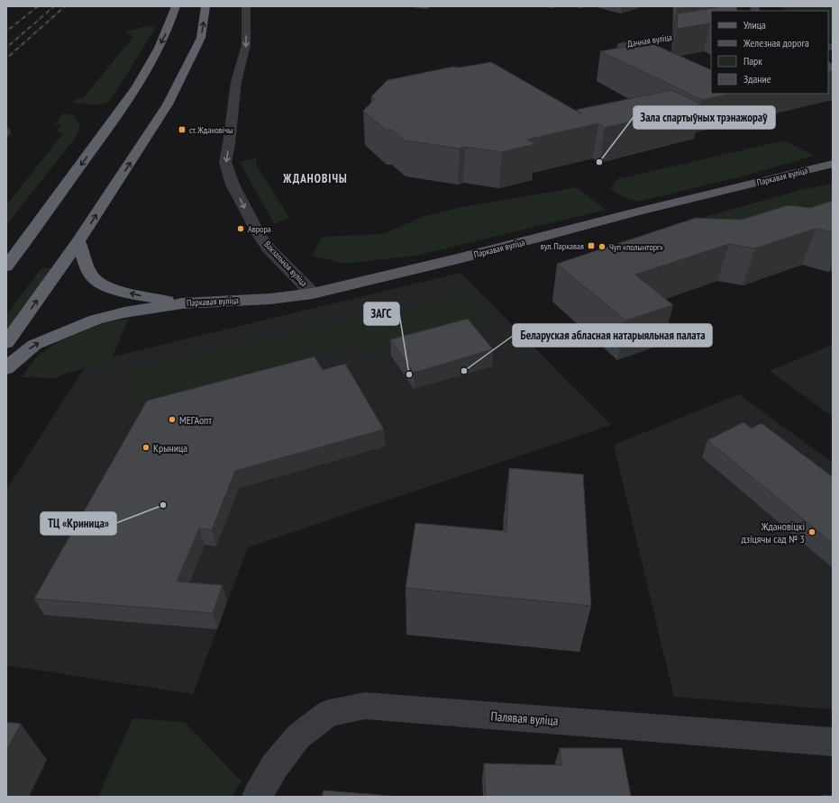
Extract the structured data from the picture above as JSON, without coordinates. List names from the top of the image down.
{
  "streets": {
    "main road": ["Паркавая вуліца"],
    "street": ["Дачная вуліца", "Вакзальная вуліца", "Палявая вуліца"]
  },
  "crossings": [
    ["Паркавая вуліца", "Вакзальная вуліца"]
  ],
  "one_way": ["Вакзальная вуліца"],
  "districts": ["ЖДАНОВІЧЫ"],
  "places": {
    "transit": ["ст. Ждановічы", "вул. Паркавая"],
    "other": [
      "Зала спартыўных трэнажораў",
      "Аврора",
      "Чуп «полынторг»",
      "Беларуская абласная натарыяльная палата",
      "ЗАГС",
      "МЕГАопт",
      "Крыница",
      "ТЦ «Криница»",
      "Ждановіцкі дзіцячы сад № 3"
    ]
  },
  "legend": [
    "Улица",
    "Железная дорога",
    "Парк",
    "Здание"
  ]
}
